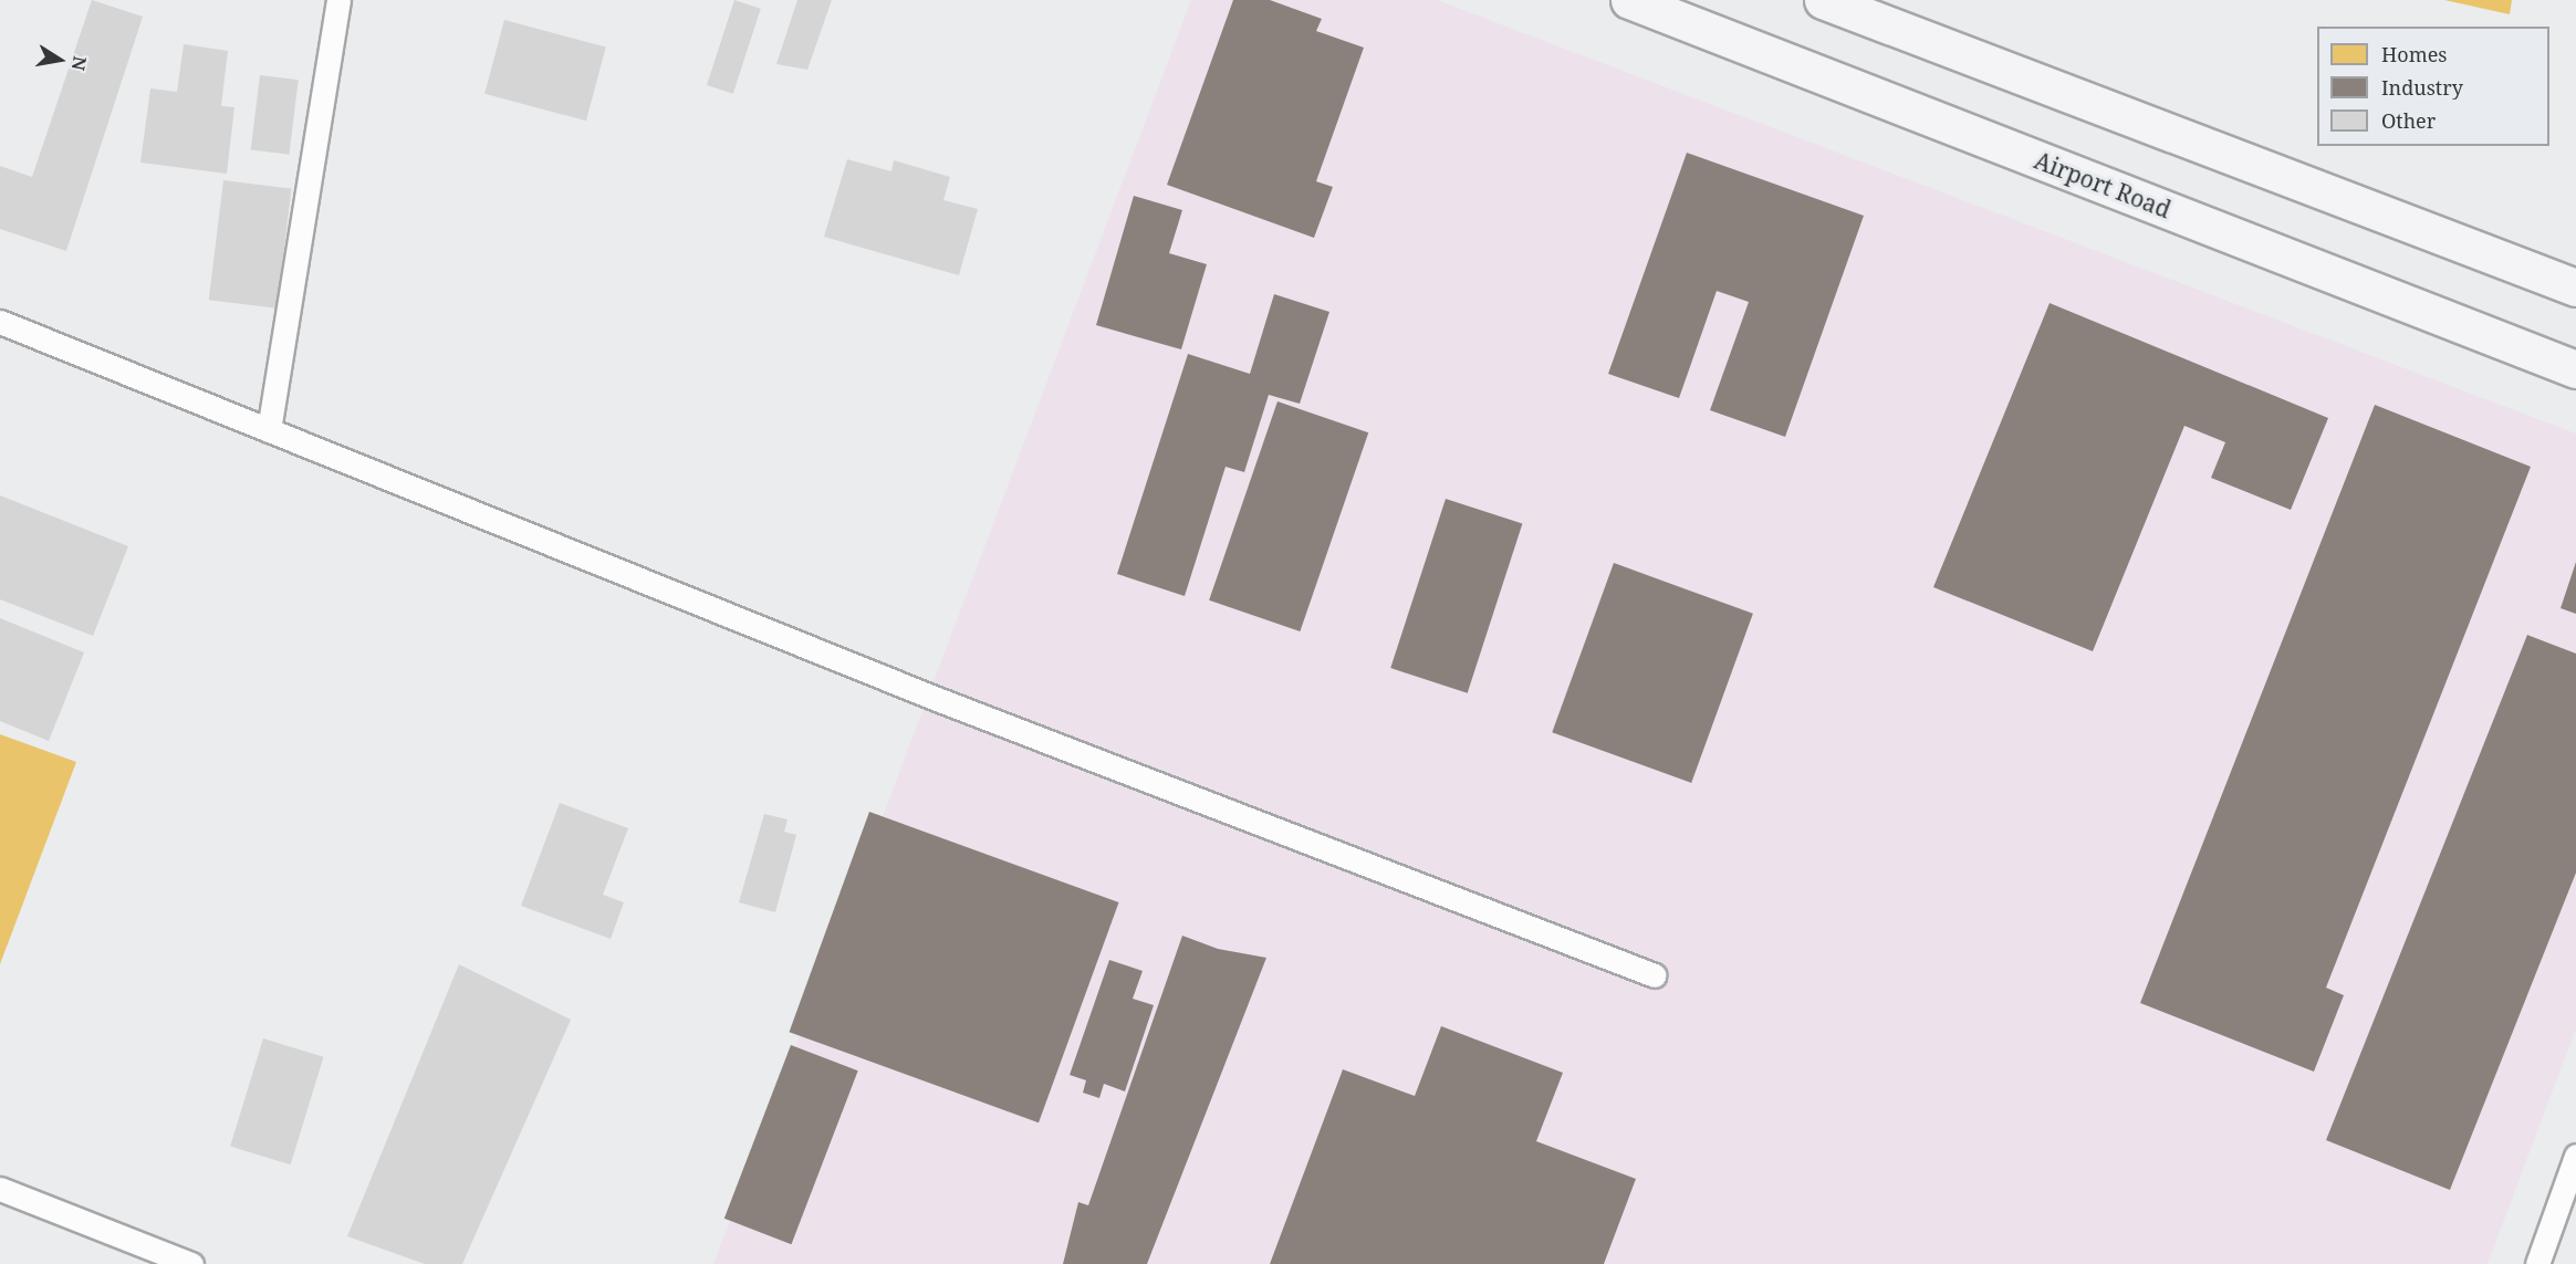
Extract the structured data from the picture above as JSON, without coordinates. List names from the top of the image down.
{
  "streets": {
    "main road": ["Airport Road"]
  },
  "legend": ["Homes", "Industry", "Other"],
  "north": "right"
}
